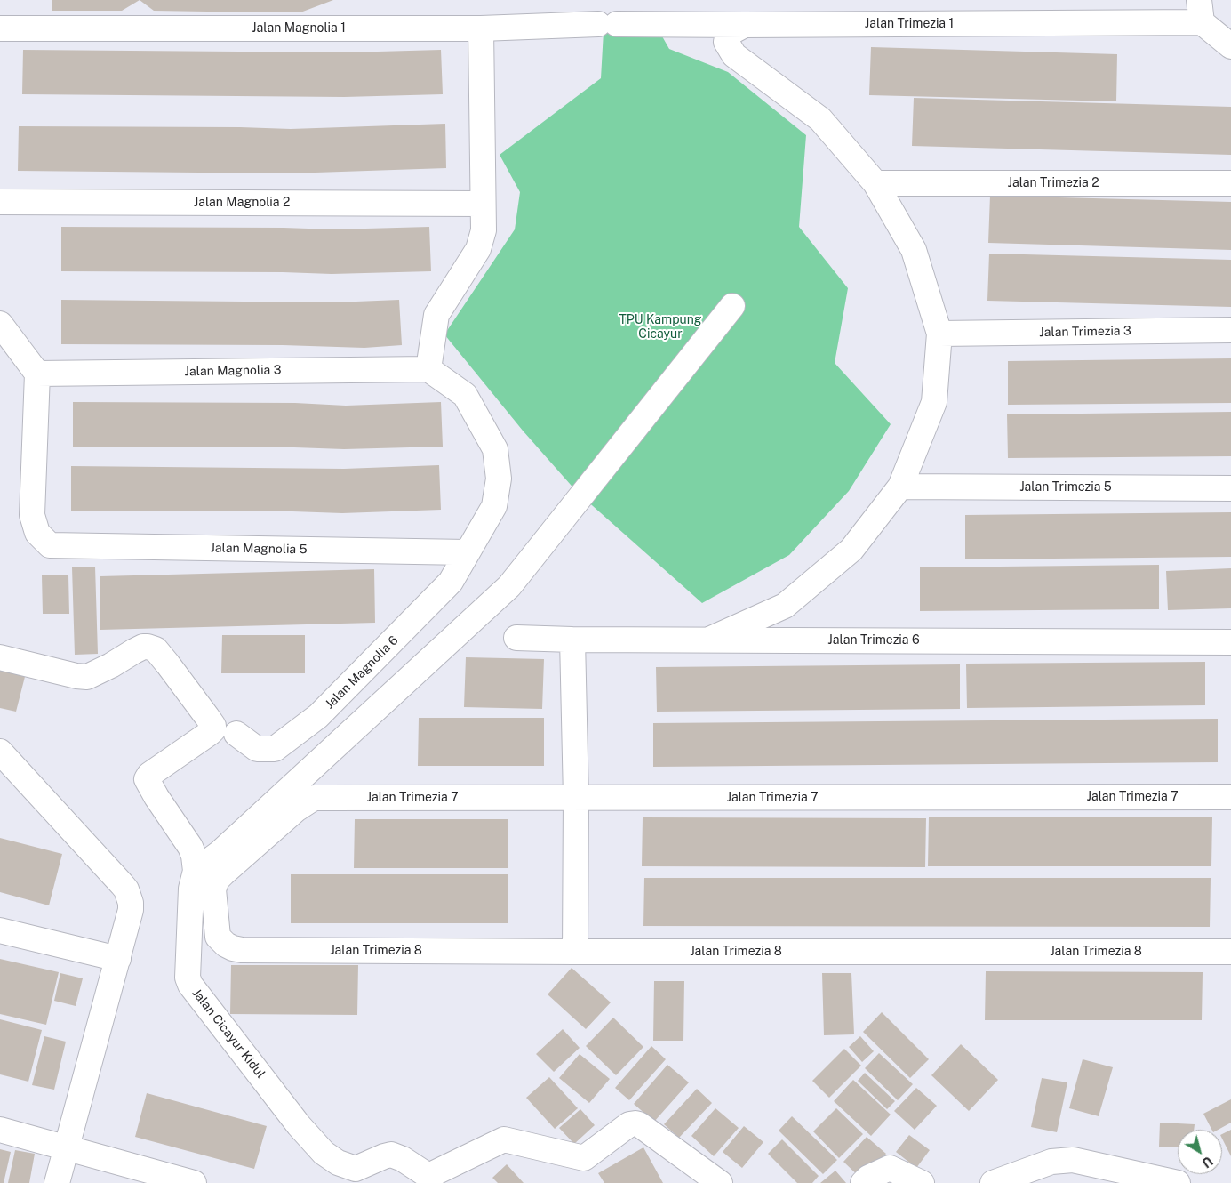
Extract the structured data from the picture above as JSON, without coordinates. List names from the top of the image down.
{
  "streets": {
    "street": [
      "Jalan Trimezia 1",
      "Jalan Magnolia 1",
      "Jalan Trimezia 2",
      "Jalan Magnolia 2",
      "Jalan Trimezia 3",
      "Jalan Magnolia 3",
      "Jalan Trimezia 5",
      "Jalan Magnolia 5",
      "Jalan Trimezia 6",
      "Jalan Magnolia 6",
      "Jalan Trimezia 7",
      "Jalan Trimezia 8",
      "Jalan Cicayur Kidul"
    ]
  },
  "crossings": [
    ["Jalan Trimezia 1", "Jalan Magnolia 1"],
    ["Jalan Magnolia 3", "Jalan Magnolia 5"],
    ["Jalan Magnolia 3", "Jalan Magnolia 6"],
    ["Jalan Magnolia 5", "Jalan Magnolia 6"],
    ["Jalan Trimezia 7", "Jalan Trimezia 8"]
  ],
  "parks": ["TPU Kampung Cicayur"],
  "north": "bottom right"
}
